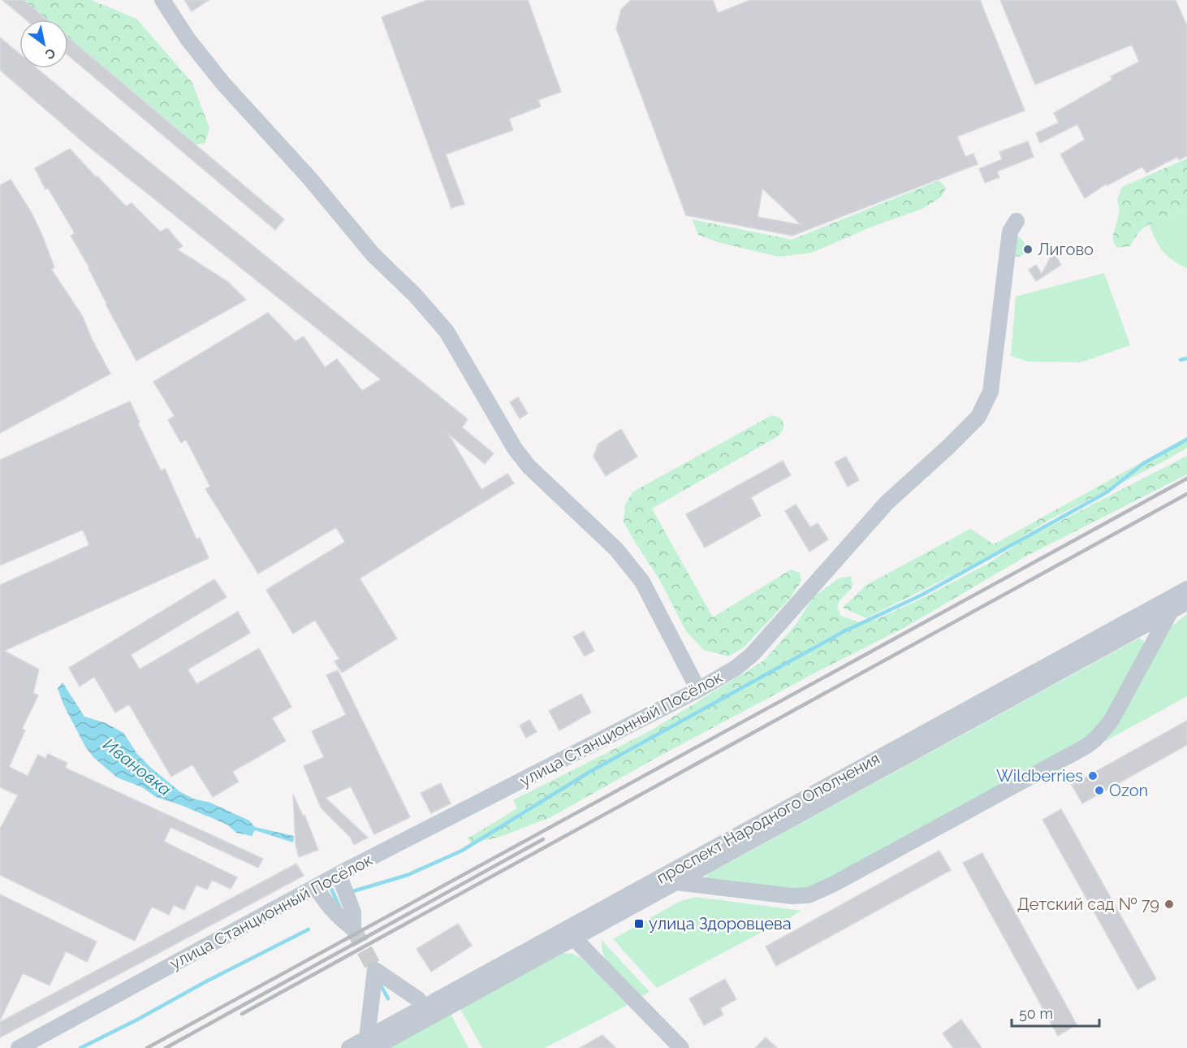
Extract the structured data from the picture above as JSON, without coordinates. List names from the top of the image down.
{
  "streets": {
    "street": ["улица Станционный Посёлок", "проспект Народного Ополчения"]
  },
  "water": ["Ивановка"],
  "places": {
    "other": [
      "Лигово",
      "Wildberries",
      "Ozon",
      "Детский сад № 79"
    ],
    "transit": ["улица Здоровцева"]
  },
  "scale_bar": "50 m",
  "north": "bottom right"
}
